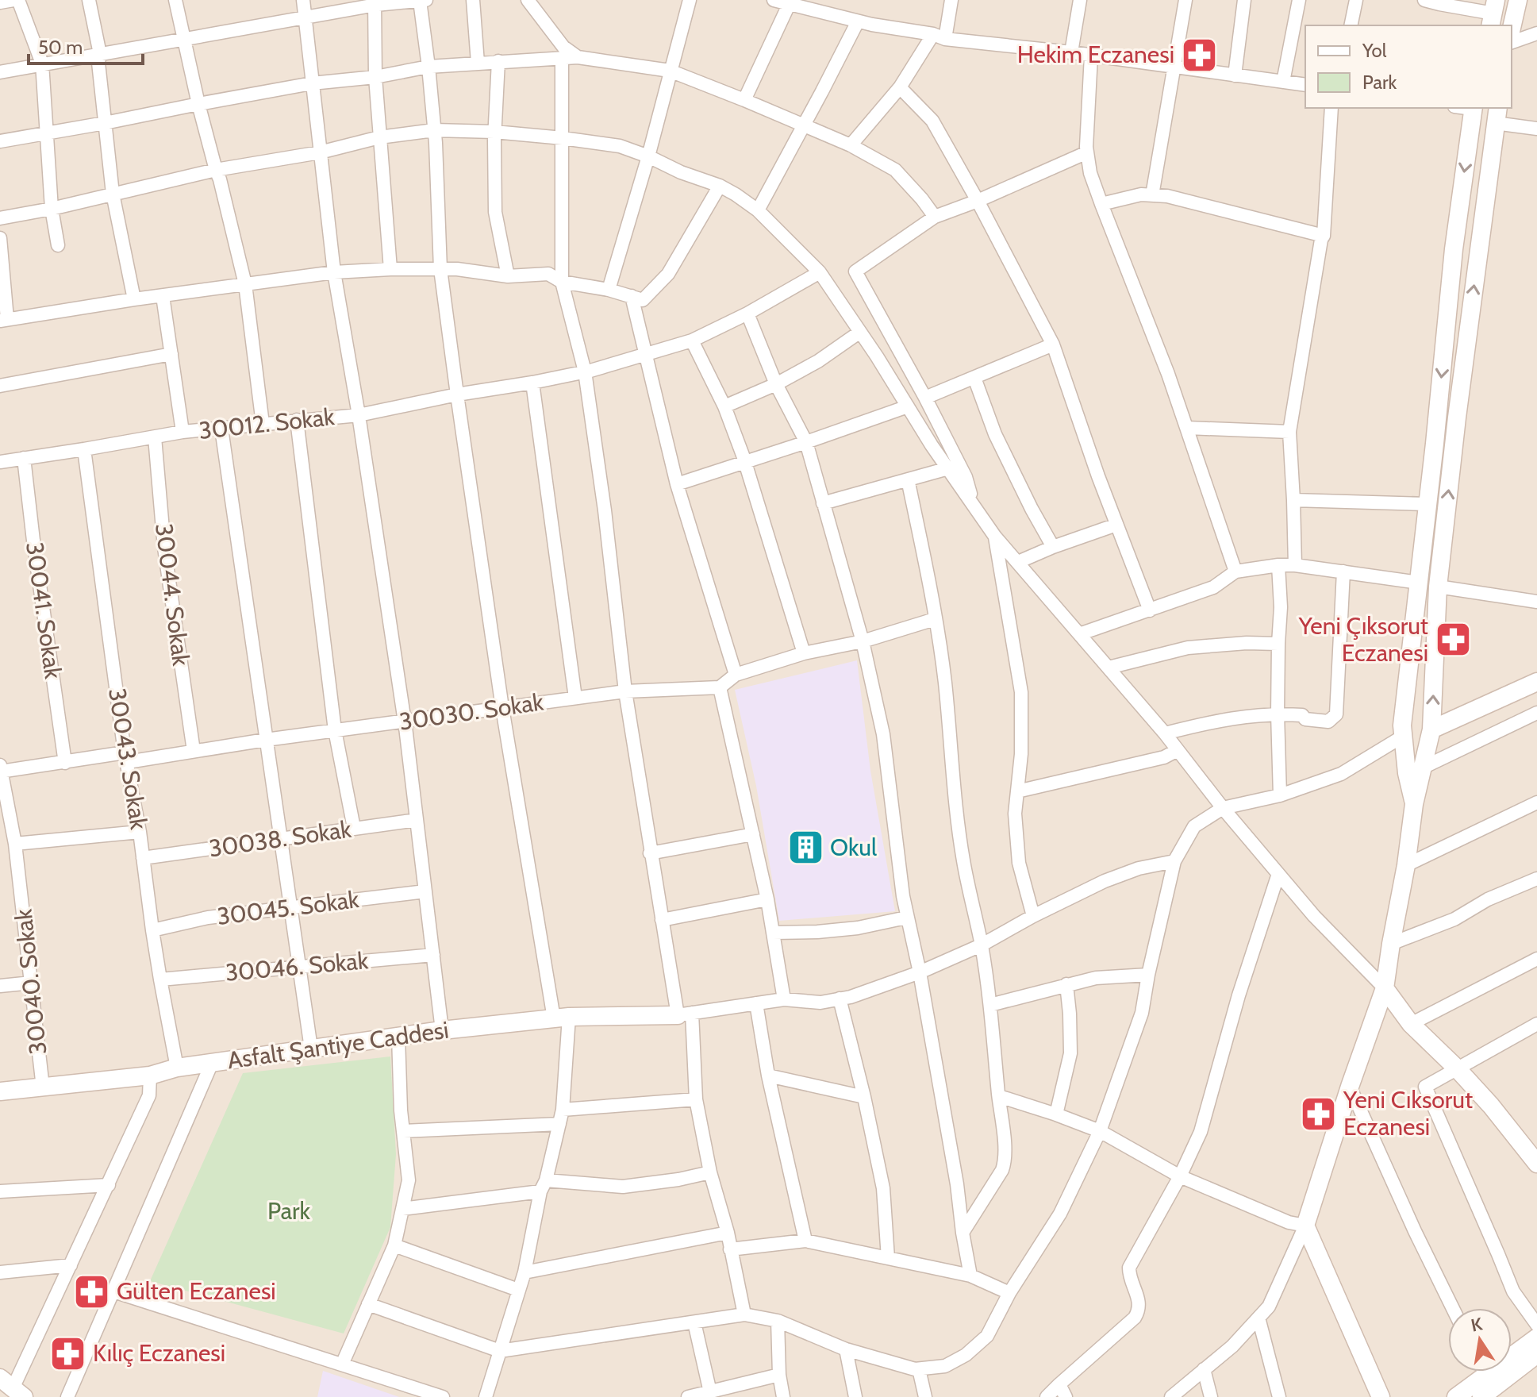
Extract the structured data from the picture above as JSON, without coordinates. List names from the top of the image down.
{
  "streets": {
    "street": [
      "30012. Sokak",
      "30044. Sokak",
      "30041. Sokak",
      "30030. Sokak",
      "30043. Sokak",
      "30038. Sokak",
      "30045. Sokak",
      "30046. Sokak",
      "30040. Sokak",
      "Asfalt Şantiye Caddesi"
    ]
  },
  "crossings": [
    ["30012. Sokak", "30044. Sokak"],
    ["30012. Sokak", "30041. Sokak"],
    ["30012. Sokak", "30043. Sokak"],
    ["30044. Sokak", "30030. Sokak"],
    ["30041. Sokak", "30030. Sokak"],
    ["30030. Sokak", "30043. Sokak"],
    ["30030. Sokak", "30040. Sokak"],
    ["30043. Sokak", "30038. Sokak"],
    ["30043. Sokak", "30045. Sokak"],
    ["30043. Sokak", "30046. Sokak"],
    ["30043. Sokak", "Asfalt Şantiye Caddesi"],
    ["30040. Sokak", "Asfalt Şantiye Caddesi"]
  ],
  "parks": ["Park"],
  "places": {
    "pharmacy": [
      "Hekim Eczanesi",
      "Yeni Çıksorut Eczanesi",
      "Yeni Cıksorut Eczanesi",
      "Gülten Eczanesi",
      "Kılıç Eczanesi"
    ],
    "building": ["Okul"]
  },
  "legend": ["Yol", "Park"],
  "scale_bar": "50 m",
  "north": "top"
}
